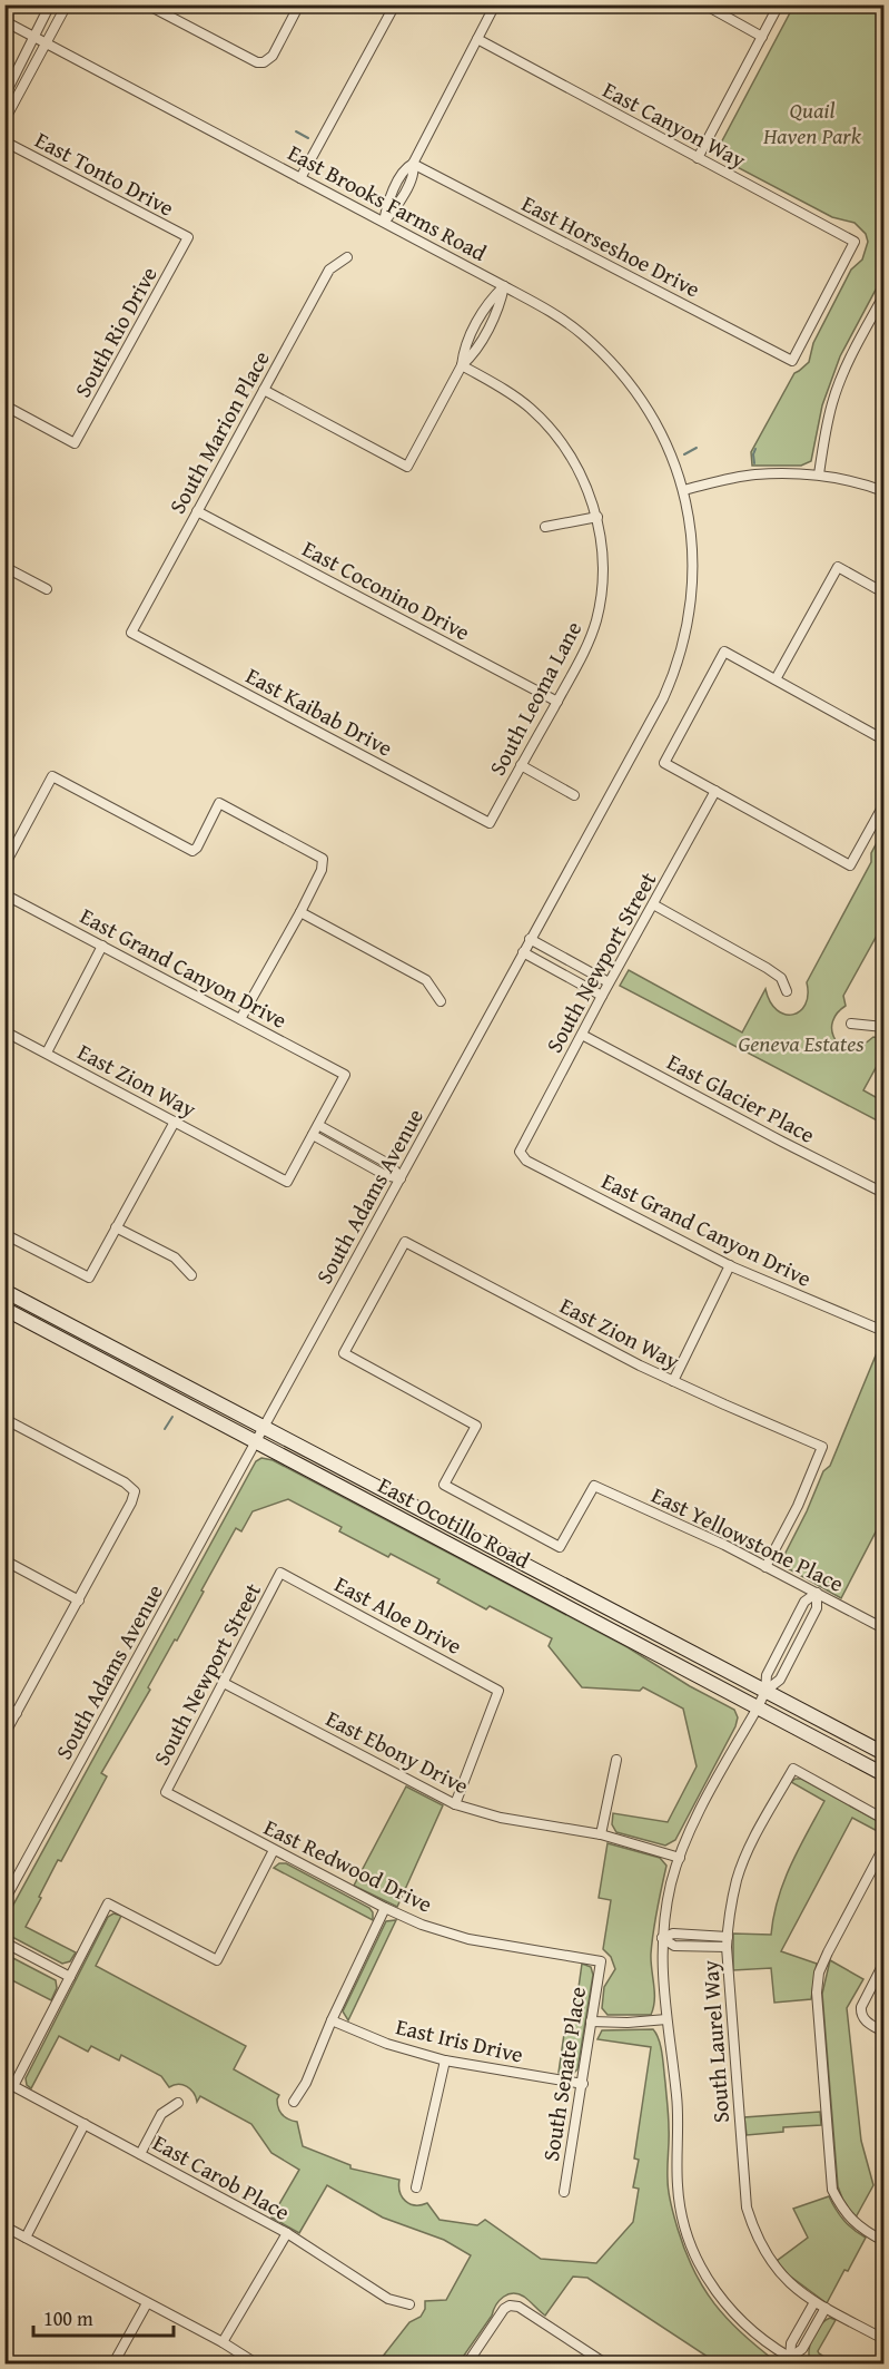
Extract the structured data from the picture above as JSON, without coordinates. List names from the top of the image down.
{
  "streets": {
    "main road": ["East Ocotillo Road"],
    "street": [
      "East Canyon Way",
      "East Tonto Drive",
      "East Brooks Farms Road",
      "East Horseshoe Drive",
      "South Rio Drive",
      "South Marion Place",
      "East Coconino Drive",
      "South Leoma Lane",
      "East Kaibab Drive",
      "South Newport Street",
      "East Grand Canyon Drive",
      "East Zion Way",
      "East Glacier Place",
      "South Adams Avenue",
      "East Yellowstone Place",
      "East Aloe Drive",
      "East Ebony Drive",
      "East Redwood Drive",
      "East Iris Drive",
      "South Laurel Way",
      "South Senate Place",
      "East Carob Place"
    ]
  },
  "crossings": [
    ["East Canyon Way", "East Horseshoe Drive"],
    ["East Tonto Drive", "South Rio Drive"],
    ["East Brooks Farms Road", "South Adams Avenue"],
    ["South Marion Place", "East Coconino Drive"],
    ["South Marion Place", "East Kaibab Drive"],
    ["East Coconino Drive", "South Leoma Lane"],
    ["South Leoma Lane", "East Kaibab Drive"],
    ["South Newport Street", "East Grand Canyon Drive"],
    ["South Newport Street", "East Glacier Place"],
    ["South Newport Street", "East Aloe Drive"],
    ["South Newport Street", "East Ebony Drive"],
    ["South Newport Street", "East Redwood Drive"],
    ["East Zion Way", "East Yellowstone Place"],
    ["South Adams Avenue", "East Ocotillo Road"],
    ["East Aloe Drive", "East Ebony Drive"],
    ["East Redwood Drive", "South Senate Place"],
    ["East Iris Drive", "South Senate Place"]
  ],
  "parks": ["Quail Haven Park", "Geneva Estates"],
  "scale_bar": "100 m"
}
